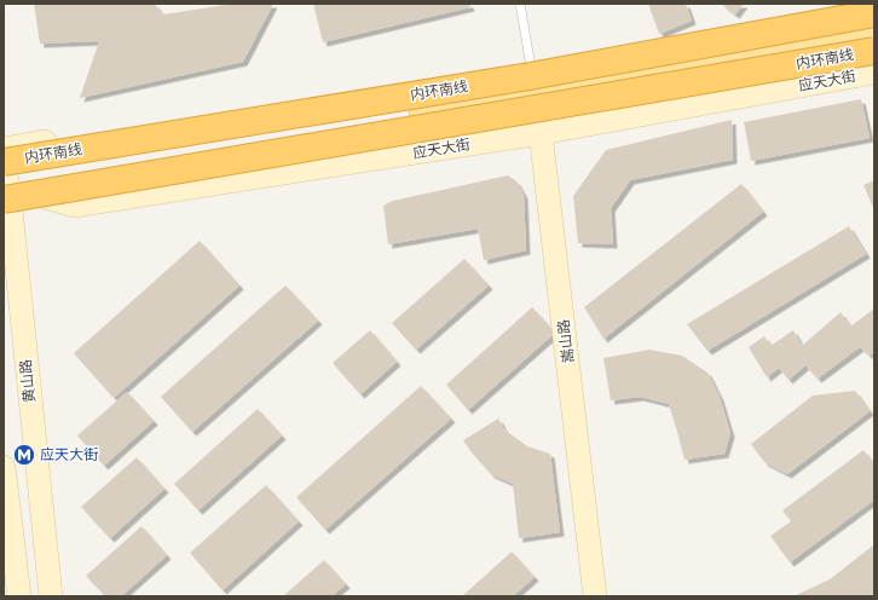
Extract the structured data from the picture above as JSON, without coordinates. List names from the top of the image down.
{
  "streets": {
    "highway": ["内环南线"],
    "street": ["应天大街", "嵩山路", "黄山路"]
  },
  "crossings": [
    ["内环南线", "应天大街"],
    ["内环南线", "黄山路"],
    ["应天大街", "嵩山路"],
    ["应天大街", "黄山路"]
  ],
  "places": {
    "metro station": ["应天大街"]
  }
}
